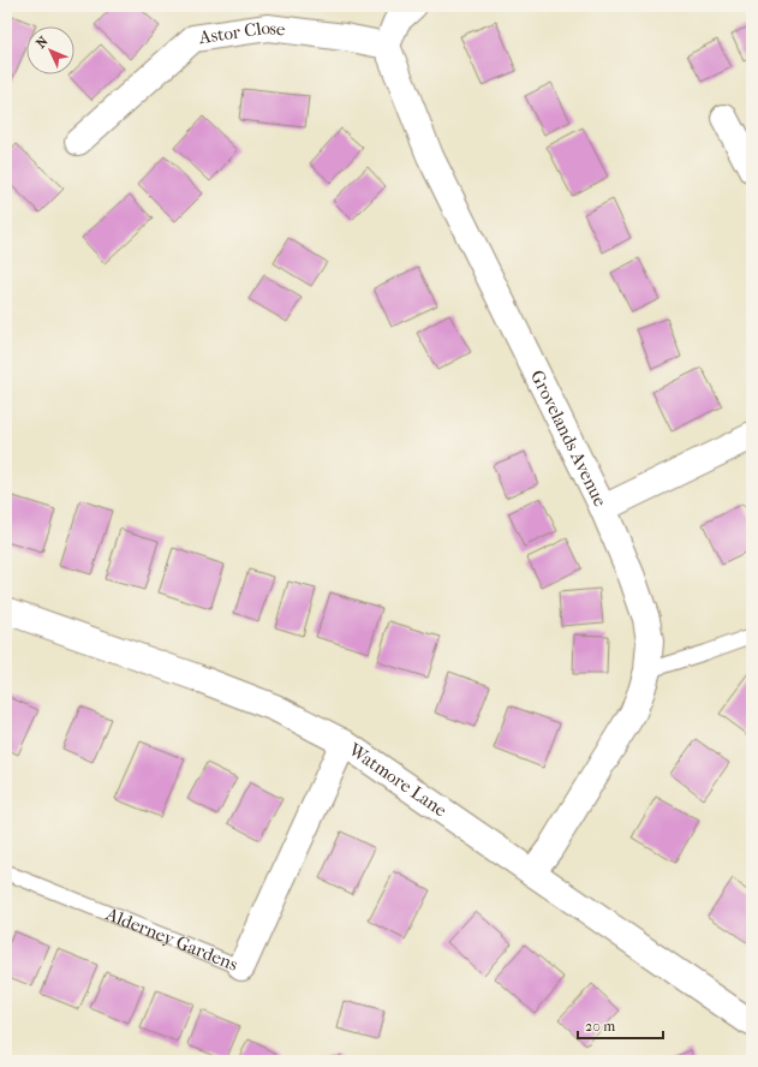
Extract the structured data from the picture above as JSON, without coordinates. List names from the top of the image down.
{
  "streets": {
    "street": [
      "Astor Close",
      "Grovelands Avenue",
      "Watmore Lane",
      "Alderney Gardens"
    ]
  },
  "crossings": [
    ["Astor Close", "Grovelands Avenue"],
    ["Grovelands Avenue", "Watmore Lane"],
    ["Watmore Lane", "Alderney Gardens"]
  ],
  "scale_bar": "20 m",
  "north": "top left"
}
